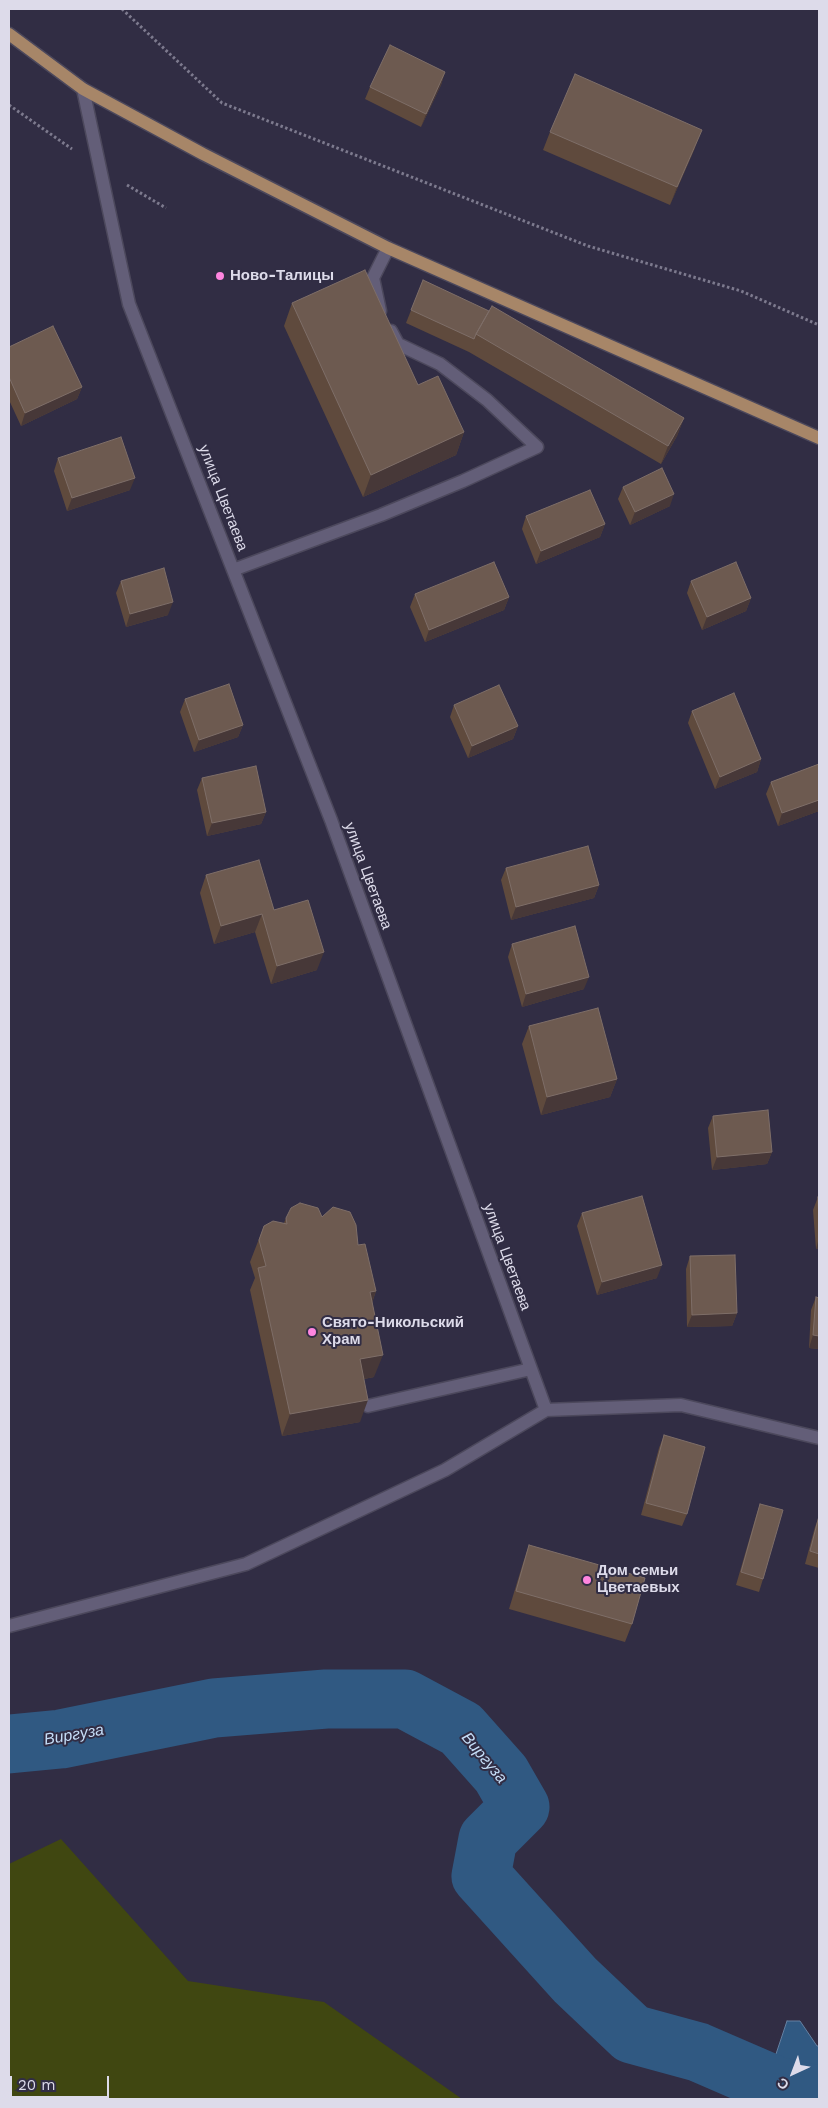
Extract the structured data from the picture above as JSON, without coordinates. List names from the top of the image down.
{
  "streets": {
    "street": ["улица Цветаева"]
  },
  "water": ["Виргуза"],
  "places": ["Ново-Талицы", "Свято-Никольский Храм", "Дом семьи Цветаевых"],
  "scale_bar": "20 m",
  "north": "bottom left"
}
